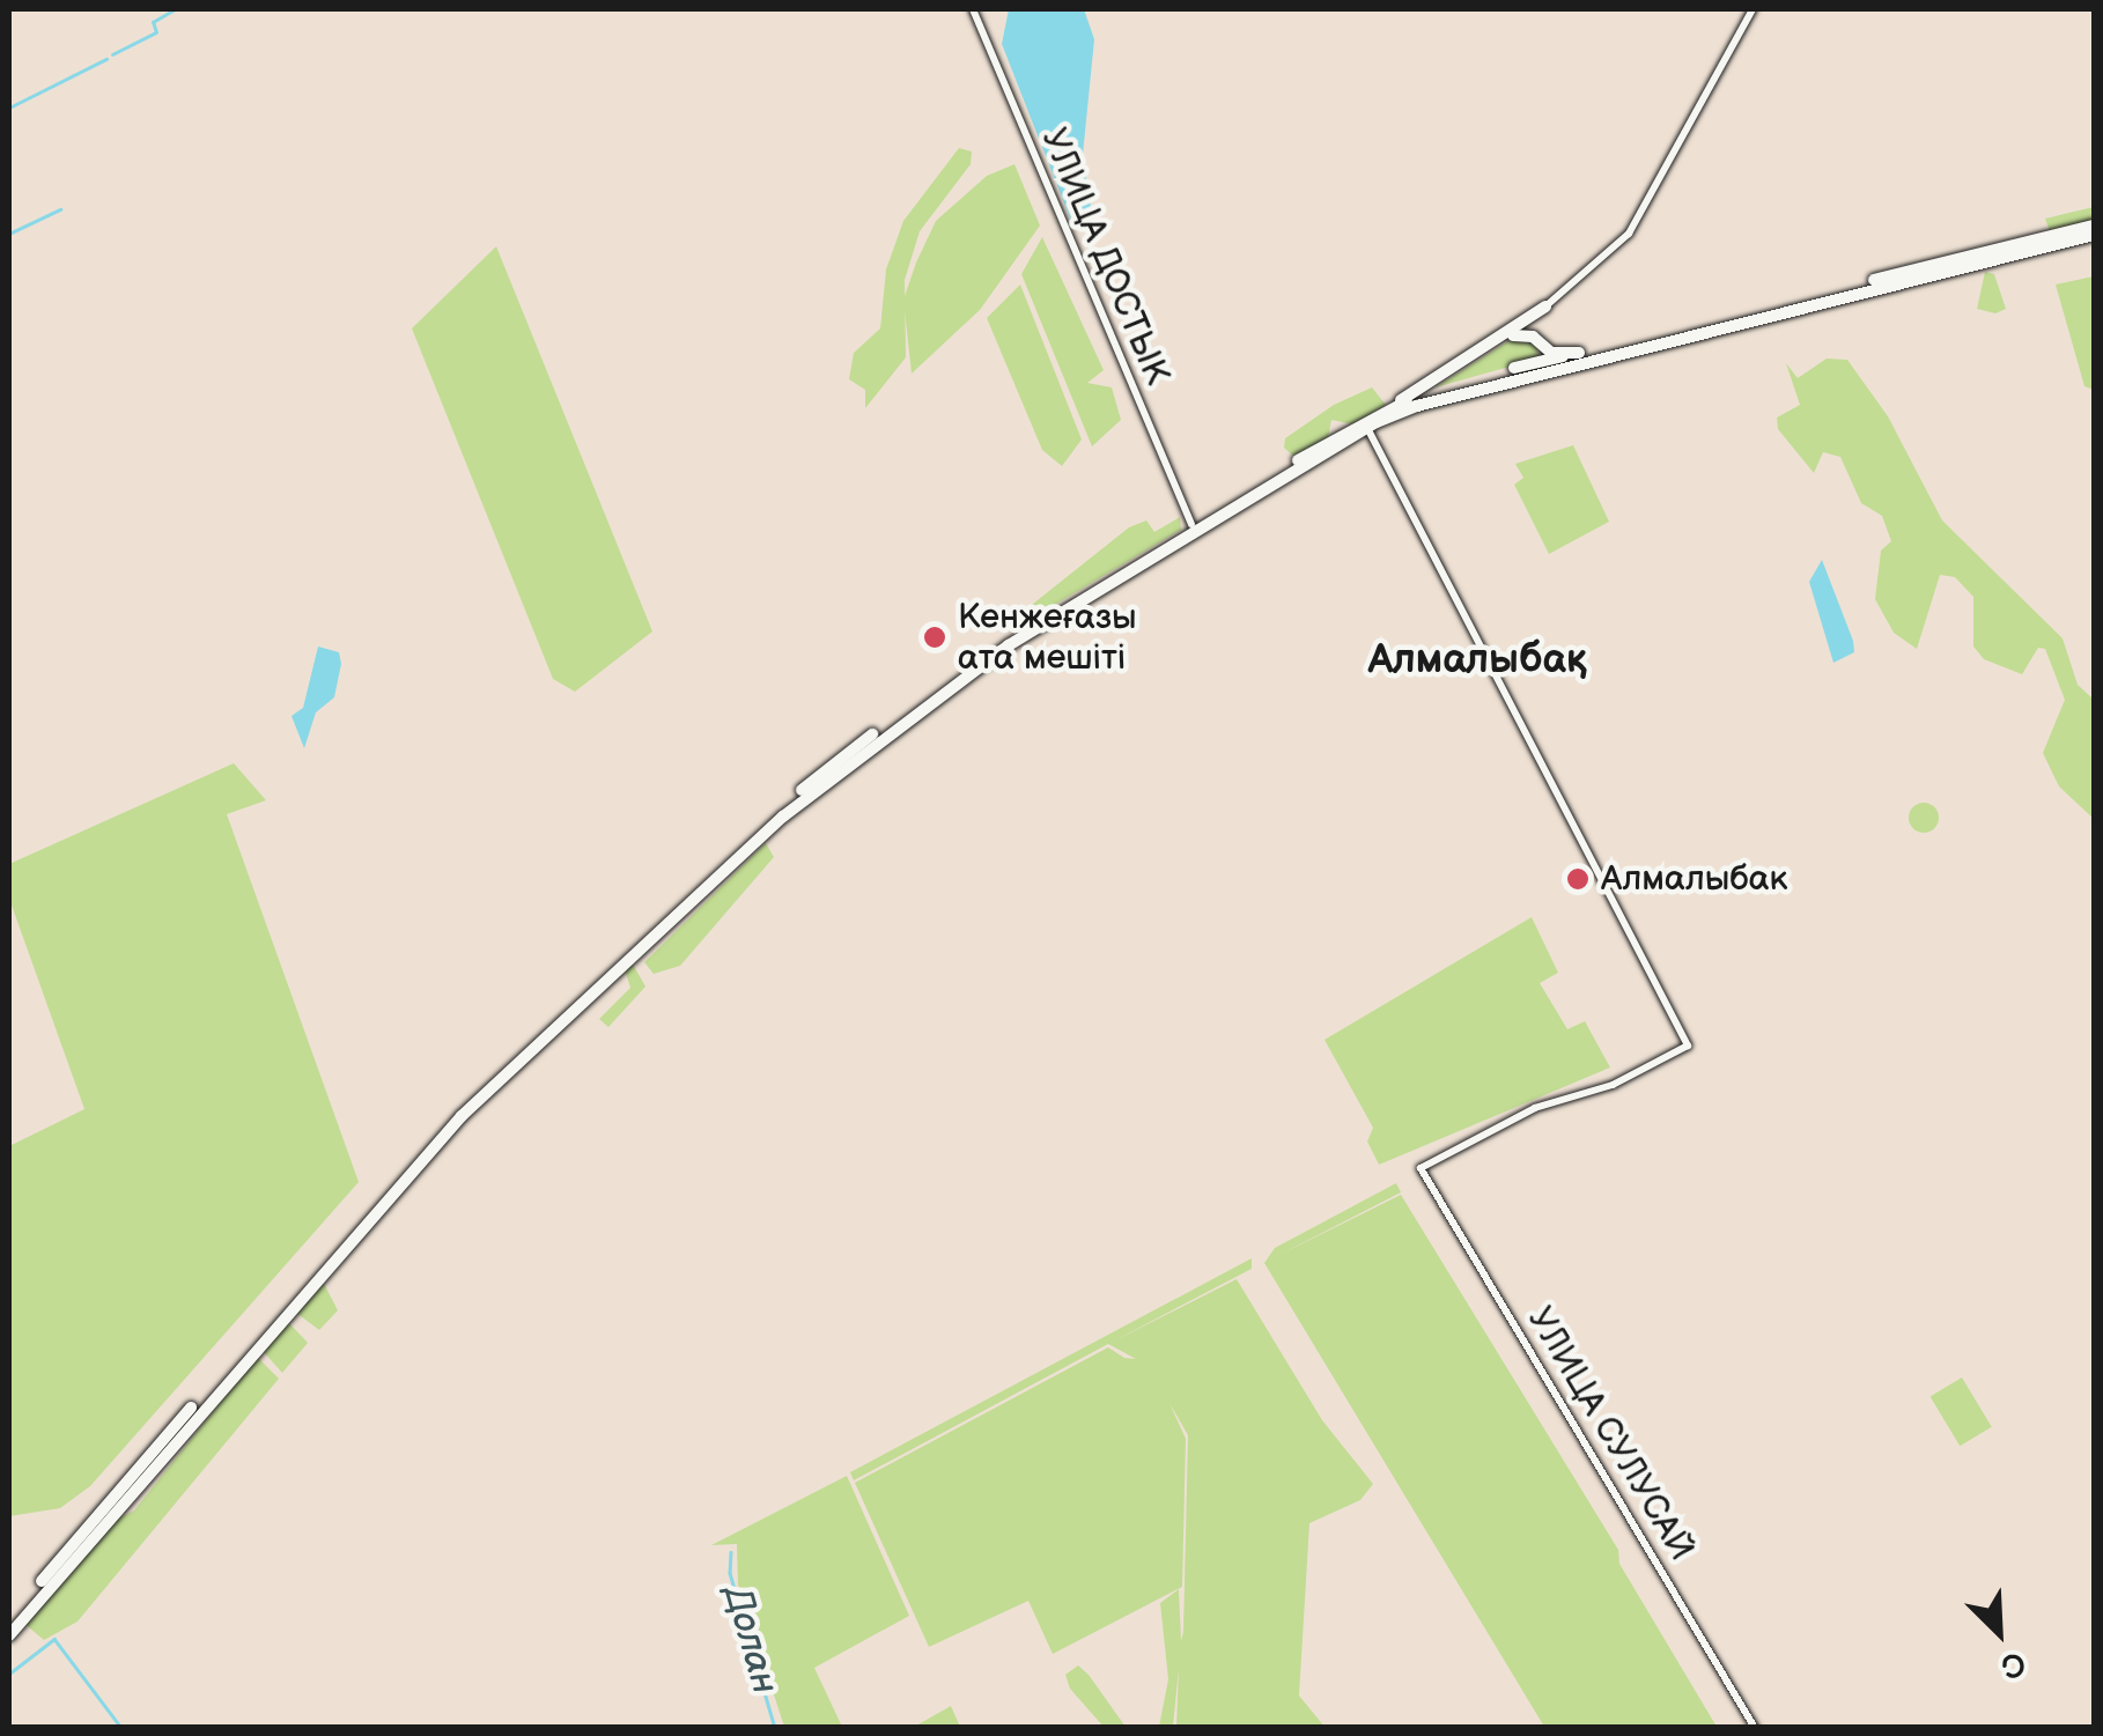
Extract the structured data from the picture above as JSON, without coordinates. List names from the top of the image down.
{
  "streets": {
    "main road": ["УЛИЦА ДОСТЫК", "УЛИЦА СУЛУСАЙ"]
  },
  "districts": ["Алмалыбақ"],
  "water": ["Долан"],
  "places": ["Кенжеғазы ата мешіті", "Алмалыбак"],
  "north": "bottom right"
}
